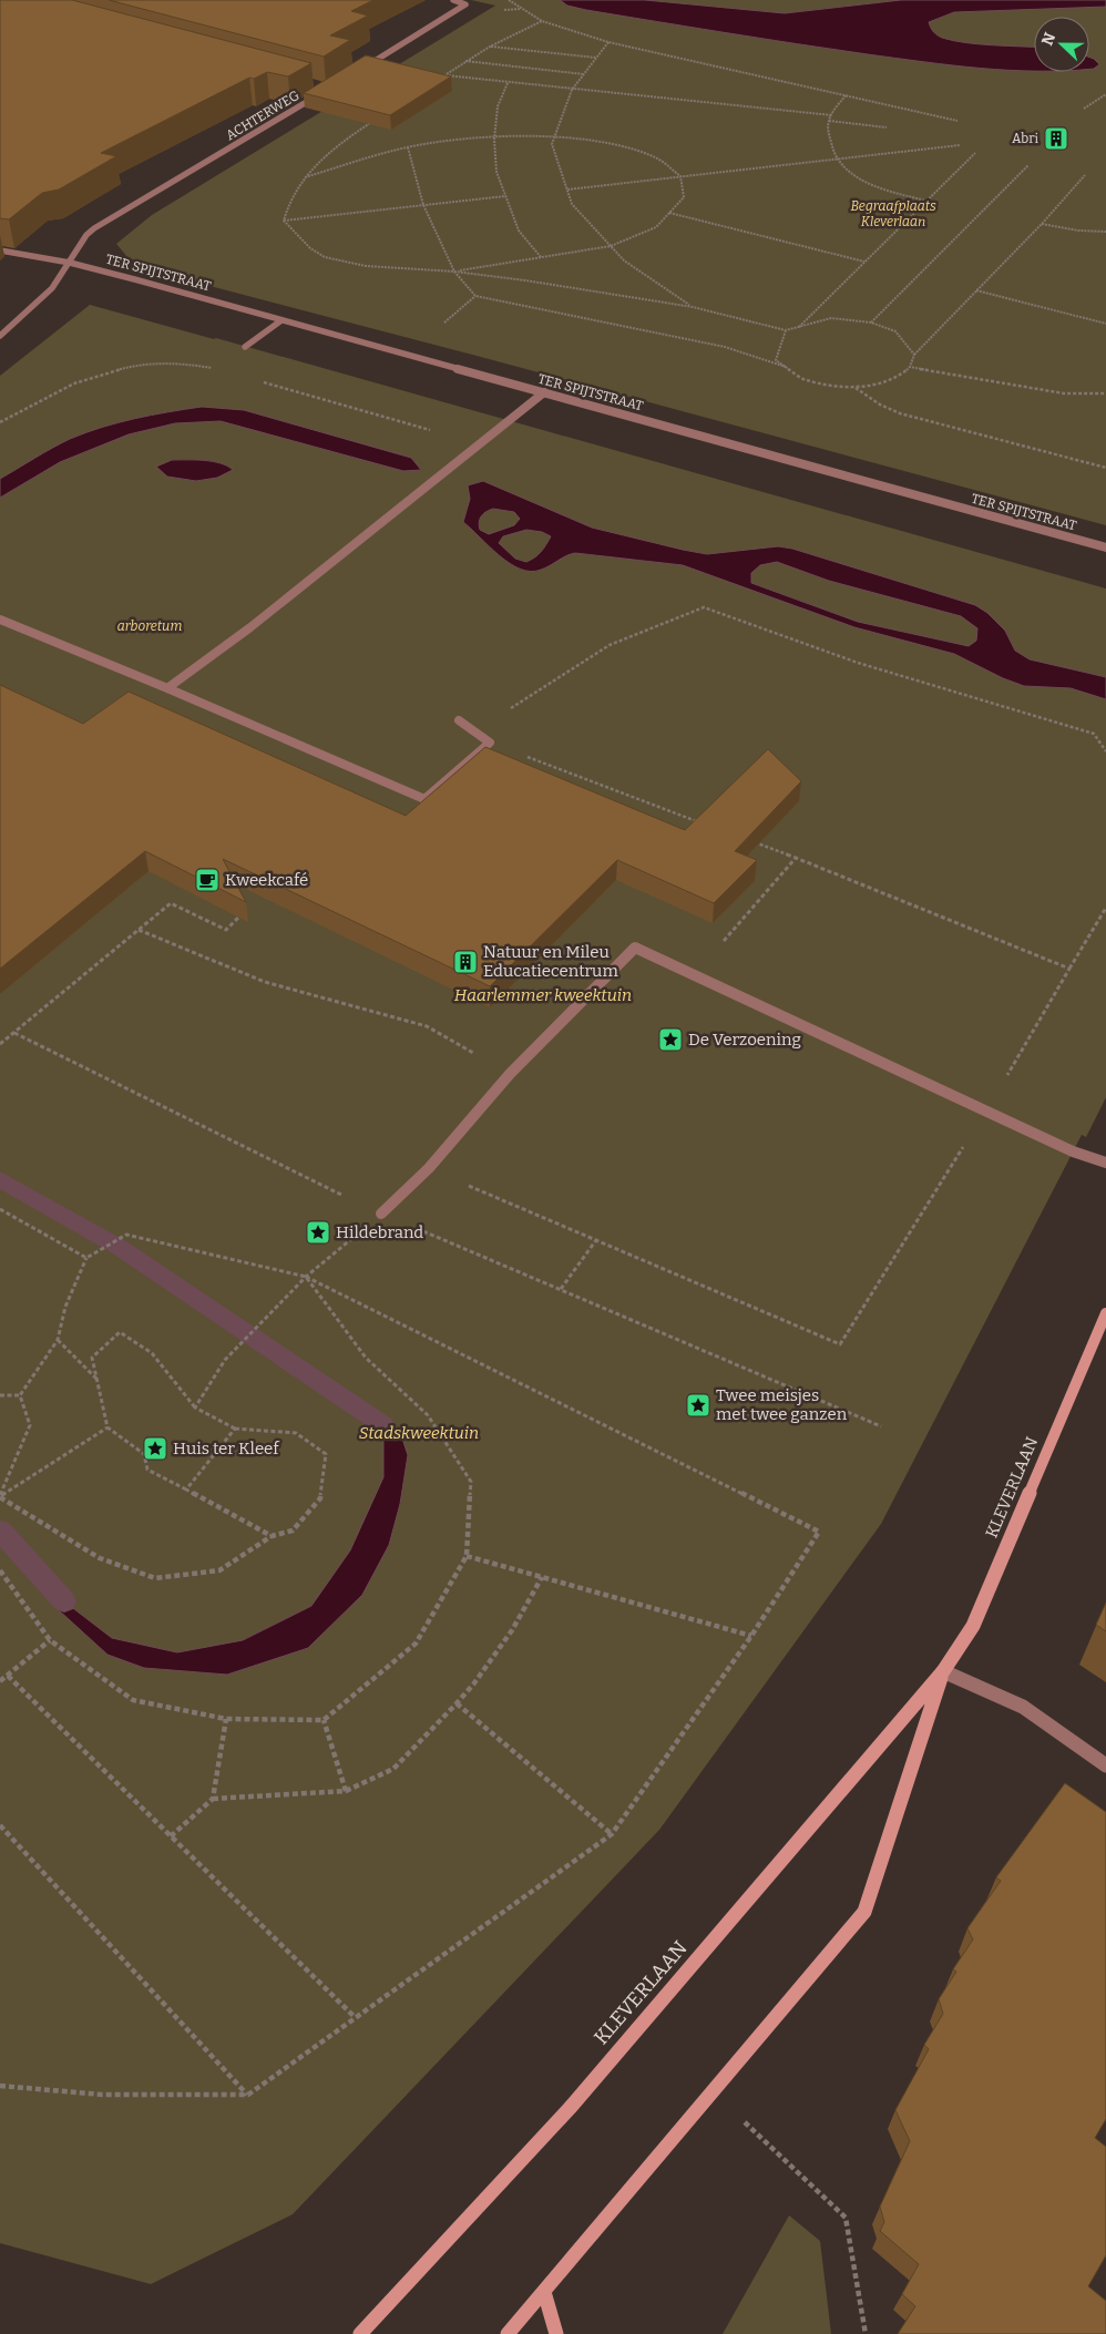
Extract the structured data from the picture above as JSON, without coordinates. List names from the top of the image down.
{
  "streets": {
    "main road": ["KLEVERLAAN"],
    "street": ["ACHTERWEG", "TER SPIJTSTRAAT"]
  },
  "crossings": [
    ["ACHTERWEG", "TER SPIJTSTRAAT"]
  ],
  "parks": [
    "Begraafplaats Kleverlaan",
    "arboretum",
    "Haarlemmer kweektuin",
    "Stadskweektuin"
  ],
  "places": {
    "building": ["Abri", "Natuur en Mileu Educatiecentrum"],
    "cafe": ["Kweekcafé"],
    "place": [
      "De Verzoening",
      "Hildebrand",
      "Twee meisjes met twee ganzen",
      "Huis ter Kleef"
    ]
  },
  "north": "left"
}
